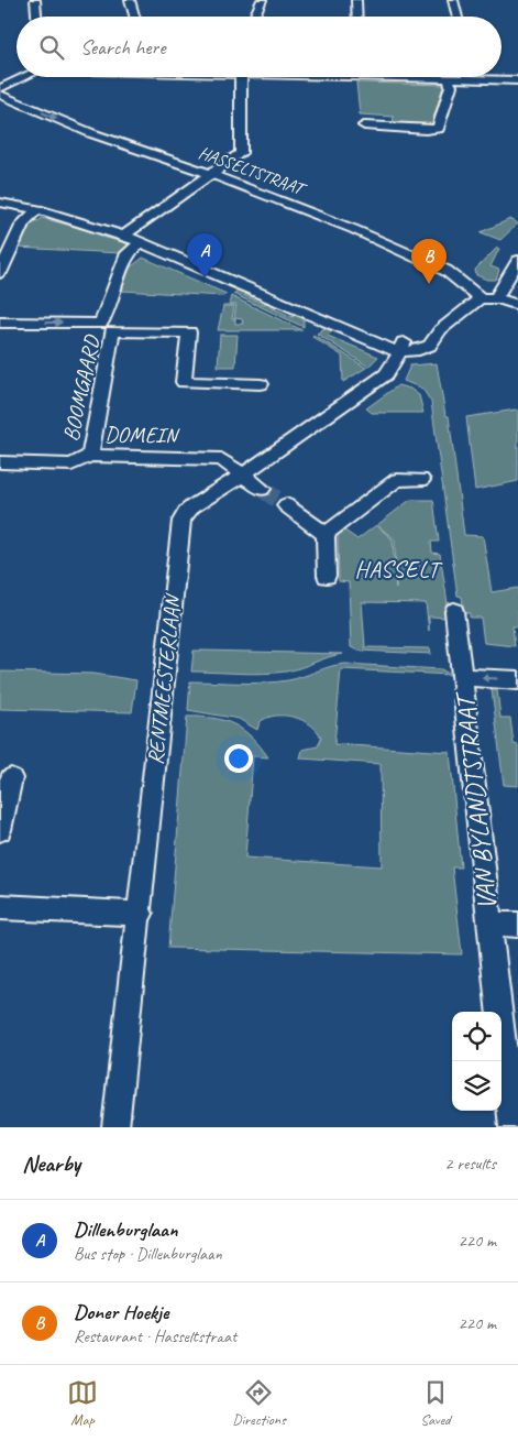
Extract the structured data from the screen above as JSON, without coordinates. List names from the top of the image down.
{
  "streets": {
    "street": [
      "HASSELTSTRAAT",
      "BOOMGAARD",
      "DOMEIN",
      "RENTMEESTERLAAN",
      "VAN BYLANDTSTRAAT"
    ]
  },
  "crossings": [
    ["BOOMGAARD", "DOMEIN"],
    ["DOMEIN", "RENTMEESTERLAAN"]
  ],
  "districts": ["HASSELT"],
  "page": {
    "search": "Search here",
    "pins": ["A", "B"],
    "heading": ["Nearby", "2 results"],
    "list": [
      {
        "mark": "A",
        "name": "Dillenburglaan",
        "note": "Bus stop · Dillenburglaan",
        "value": "220 m"
      },
      {
        "mark": "B",
        "name": "Doner Hoekje",
        "note": "Restaurant · Hasseltstraat",
        "value": "220 m"
      }
    ],
    "nav": ["Map", "Directions", "Saved"]
  }
}
